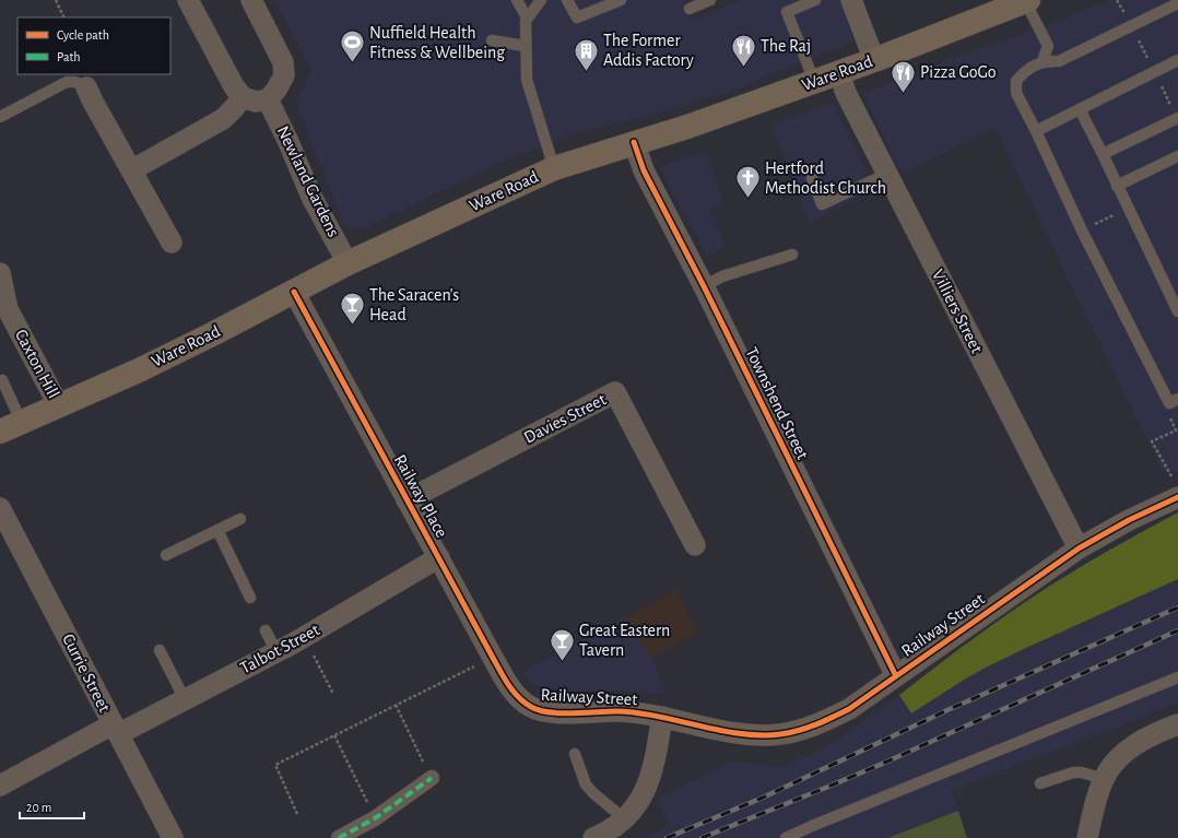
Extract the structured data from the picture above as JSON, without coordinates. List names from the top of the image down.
{
  "streets": {
    "main road": ["Ware Road"],
    "street": [
      "Newland Gardens",
      "Villiers Street",
      "Caxton Hill",
      "Townshend Street",
      "Davies Street",
      "Railway Place",
      "Railway Street",
      "Talbot Street",
      "Currie Street"
    ]
  },
  "crossings": [
    ["Ware Road", "Newland Gardens"],
    ["Ware Road", "Villiers Street"],
    ["Ware Road", "Caxton Hill"],
    ["Ware Road", "Townshend Street"],
    ["Ware Road", "Railway Place"],
    ["Villiers Street", "Railway Street"],
    ["Townshend Street", "Railway Street"],
    ["Davies Street", "Railway Place"],
    ["Railway Place", "Railway Street"],
    ["Railway Place", "Talbot Street"],
    ["Talbot Street", "Currie Street"]
  ],
  "places": {
    "sports": ["Nuffield Health Fitness & Wellbeing"],
    "restaurant": ["The Raj", "Pizza GoGo"],
    "building": ["The Former Addis Factory"],
    "church": ["Hertford Methodist Church"],
    "bar": ["The Saracen's Head", "Great Eastern Tavern"]
  },
  "legend": ["Cycle path", "Path"],
  "scale_bar": "20 m"
}
